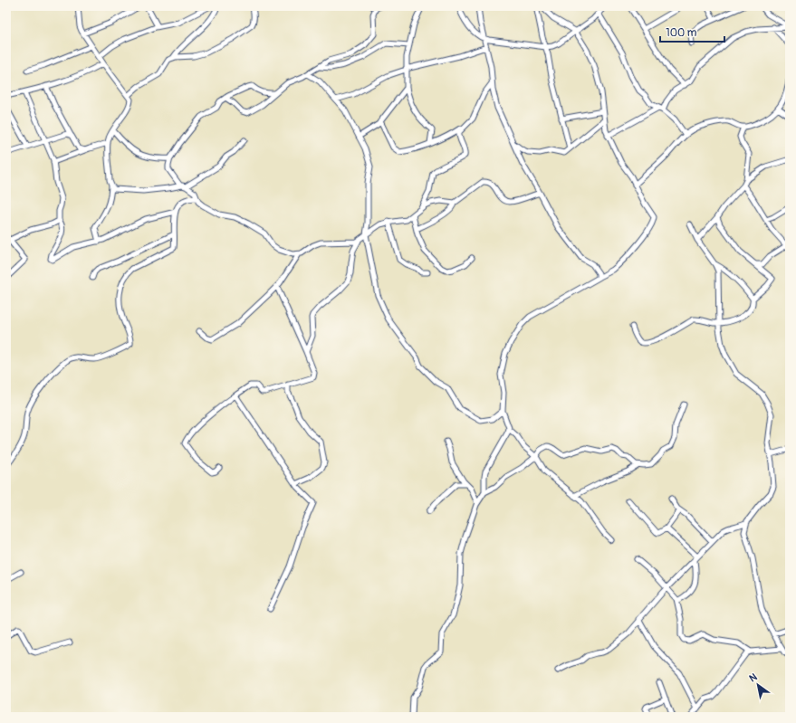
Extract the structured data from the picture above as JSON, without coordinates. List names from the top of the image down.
{
  "scale_bar": "100 m",
  "north": "top left"
}
